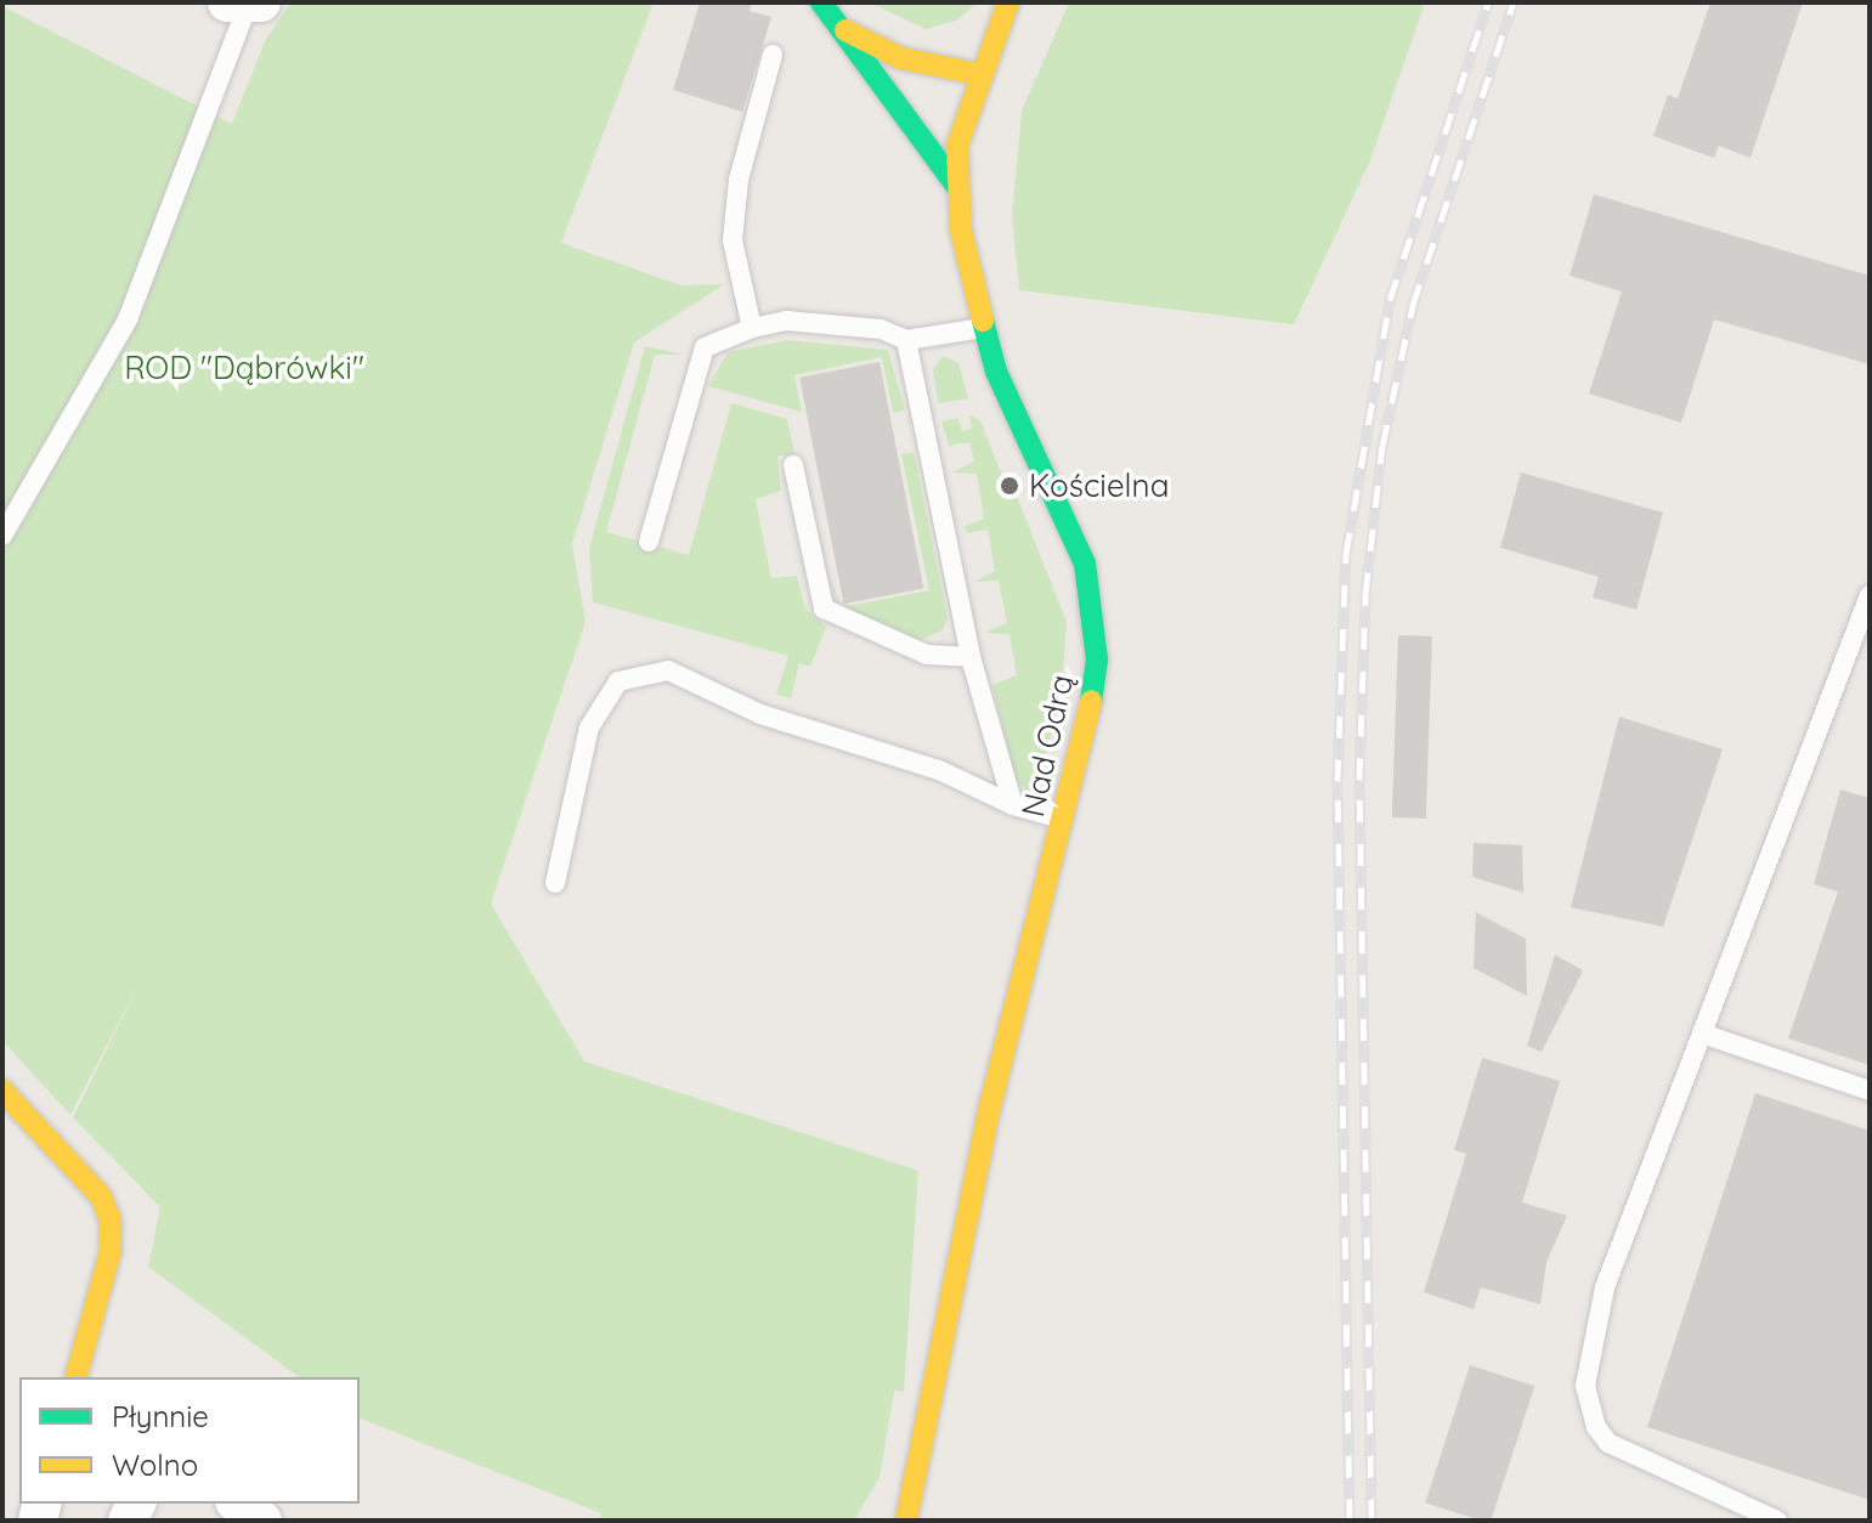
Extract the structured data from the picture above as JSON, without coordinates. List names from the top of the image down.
{
  "streets": {
    "street": ["Nad Odrą"]
  },
  "parks": ["ROD \"Dąbrówki\""],
  "places": ["Kościelna"],
  "legend": ["Płynnie", "Wolno"]
}
